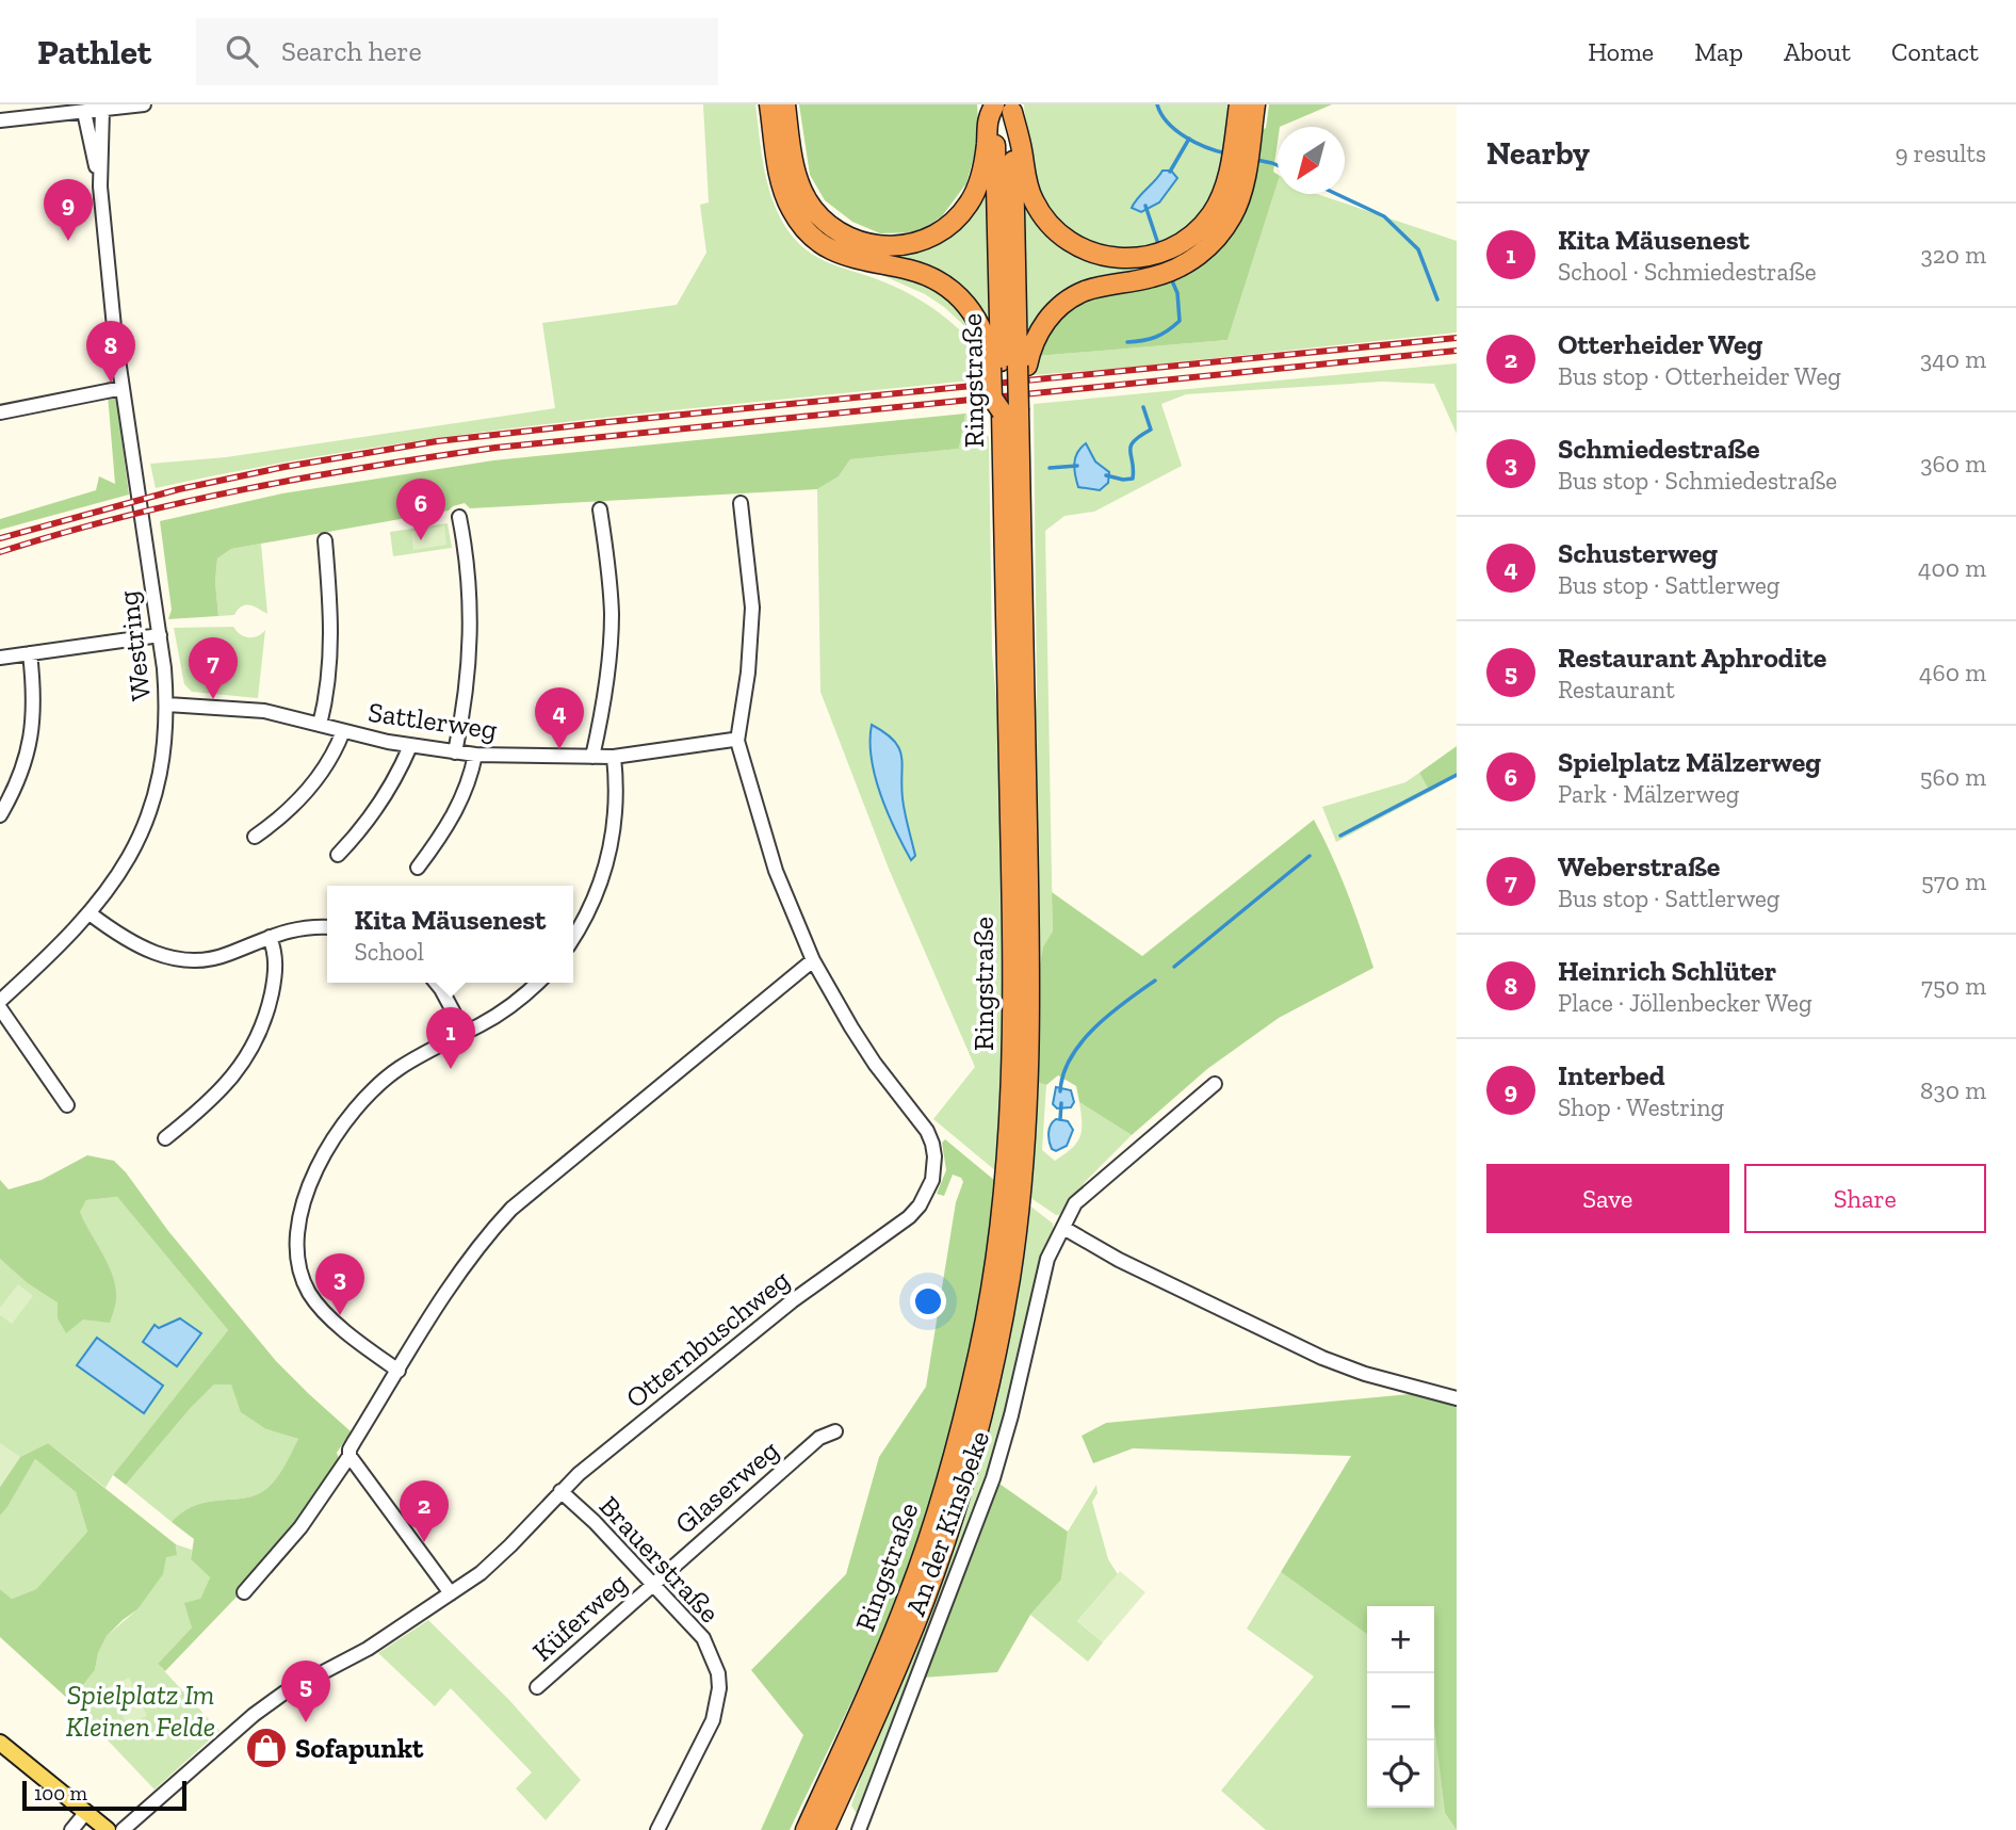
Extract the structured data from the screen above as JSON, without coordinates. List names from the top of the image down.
{
  "streets": {
    "highway": ["Ringstraße"],
    "street": [
      "Westring",
      "Sattlerweg",
      "Otternbuschweg",
      "Glaserweg",
      "An der Kinsbeke",
      "Brauerstraße",
      "Küferweg"
    ]
  },
  "crossings": [
    ["Westring", "Sattlerweg"],
    ["Sattlerweg", "Otternbuschweg"],
    ["Otternbuschweg", "Brauerstraße"],
    ["Glaserweg", "Brauerstraße"],
    ["Glaserweg", "Küferweg"],
    ["Brauerstraße", "Küferweg"]
  ],
  "parks": ["Spielplatz Im Kleinen Felde"],
  "places": {
    "shop": ["Sofapunkt"]
  },
  "scale_bar": "100 m",
  "north": "bottom left",
  "page": {
    "header": "Pathlet",
    "search": "Search here",
    "nav": [
      "Home",
      "Map",
      "About",
      "Contact"
    ],
    "heading": ["Nearby", "9 results"],
    "pins": [
      "9",
      "8",
      "6",
      "7",
      "4",
      "1",
      "3",
      "2",
      "5"
    ],
    "list": [
      {
        "mark": "1",
        "name": "Kita Mäusenest",
        "note": "School · Schmiedestraße",
        "value": "320 m"
      },
      {
        "mark": "2",
        "name": "Otterheider Weg",
        "note": "Bus stop · Otterheider Weg",
        "value": "340 m"
      },
      {
        "mark": "3",
        "name": "Schmiedestraße",
        "note": "Bus stop · Schmiedestraße",
        "value": "360 m"
      },
      {
        "mark": "4",
        "name": "Schusterweg",
        "note": "Bus stop · Sattlerweg",
        "value": "400 m"
      },
      {
        "mark": "5",
        "name": "Restaurant Aphrodite",
        "note": "Restaurant",
        "value": "460 m"
      },
      {
        "mark": "6",
        "name": "Spielplatz Mälzerweg",
        "note": "Park · Mälzerweg",
        "value": "560 m"
      },
      {
        "mark": "7",
        "name": "Weberstraße",
        "note": "Bus stop · Sattlerweg",
        "value": "570 m"
      },
      {
        "mark": "8",
        "name": "Heinrich Schlüter",
        "note": "Place · Jöllenbecker Weg",
        "value": "750 m"
      },
      {
        "mark": "9",
        "name": "Interbed",
        "note": "Shop · Westring",
        "value": "830 m"
      }
    ],
    "popup": ["Kita Mäusenest", "School"],
    "buttons": ["Save", "Share"],
    "map_buttons": ["+", "−"],
    "scale": "100 m"
  }
}
